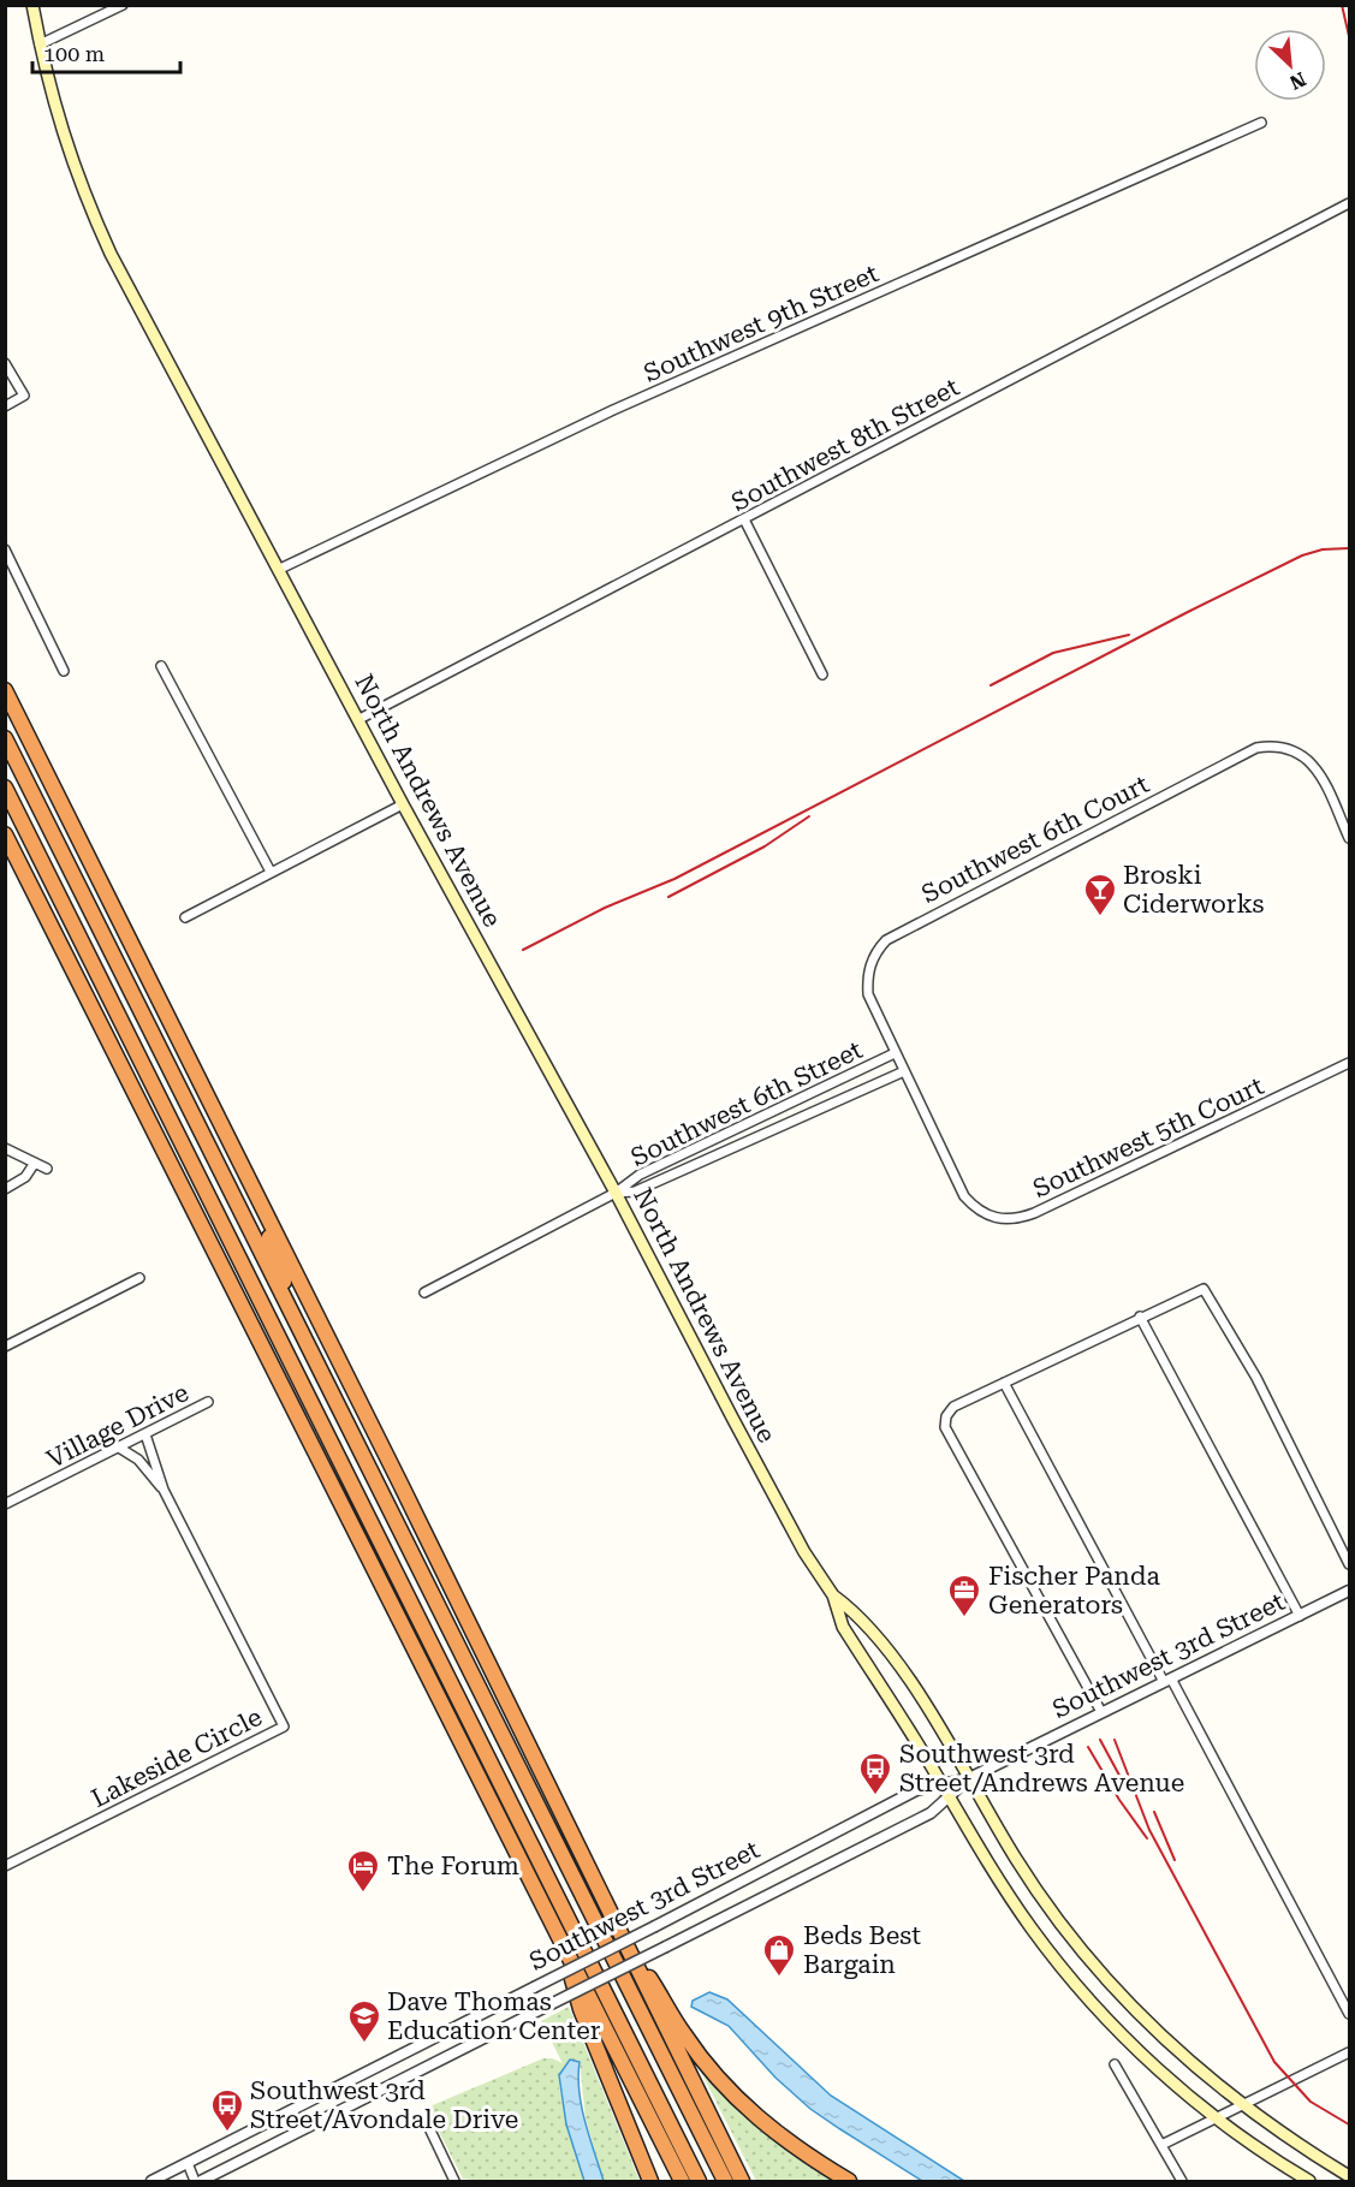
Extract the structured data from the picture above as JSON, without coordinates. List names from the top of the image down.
{
  "streets": {
    "main road": ["North Andrews Avenue"],
    "street": [
      "Southwest 9th Street",
      "Southwest 8th Street",
      "Southwest 6th Court",
      "Southwest 6th Street",
      "Southwest 5th Court",
      "Village Drive",
      "Southwest 3rd Street",
      "Lakeside Circle"
    ]
  },
  "crossings": [
    ["Southwest 9th Street", "North Andrews Avenue"],
    ["Southwest 8th Street", "North Andrews Avenue"],
    ["North Andrews Avenue", "Southwest 6th Street"],
    ["North Andrews Avenue", "Southwest 3rd Street"],
    ["Southwest 6th Court", "Southwest 6th Street"],
    ["Southwest 6th Street", "Southwest 5th Court"],
    ["Village Drive", "Lakeside Circle"]
  ],
  "places": {
    "bar": ["Broski Ciderworks"],
    "office": ["Fischer Panda Generators"],
    "bus stop": ["Southwest 3rd Street/Andrews Avenue", "Southwest 3rd Street/Avondale Drive"],
    "hotel": ["The Forum"],
    "shop": ["Beds Best Bargain"],
    "school or university": ["Dave Thomas Education Center"]
  },
  "scale_bar": "100 m",
  "north": "bottom right"
}
